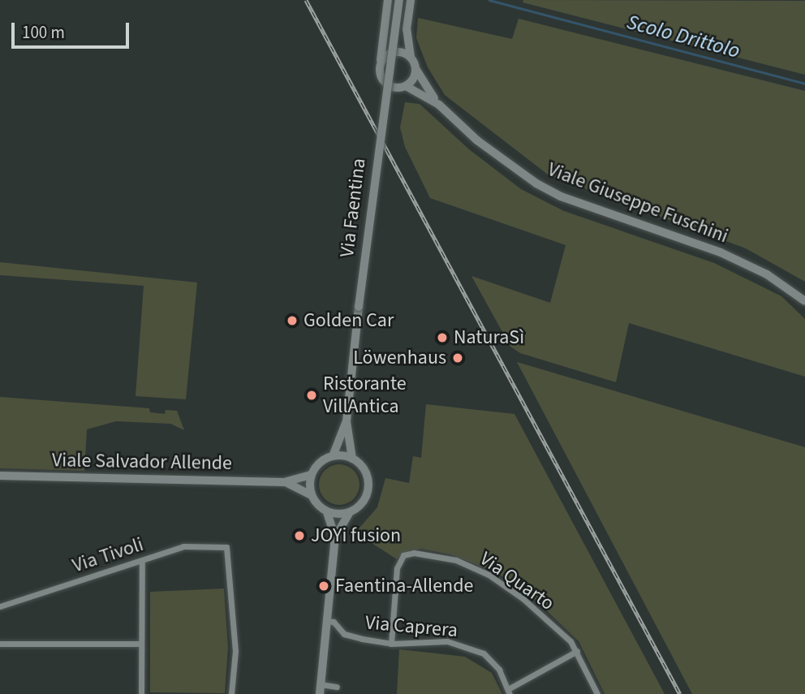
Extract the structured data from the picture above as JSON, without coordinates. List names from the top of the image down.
{
  "streets": {
    "main road": ["Viale Giuseppe Fuschini", "Via Faentina", "Viale Salvador Allende"],
    "street": ["Via Tivoli", "Via Quarto", "Via Caprera"]
  },
  "crossings": [
    ["Via Faentina", "Viale Salvador Allende"],
    ["Via Quarto", "Via Caprera"]
  ],
  "water": ["Scolo Drittolo"],
  "places": [
    "Golden Car",
    "NaturaSì",
    "Löwenhaus",
    "Ristorante VillAntica",
    "JOYi fusion",
    "Faentina-Allende"
  ],
  "scale_bar": "100 m"
}
